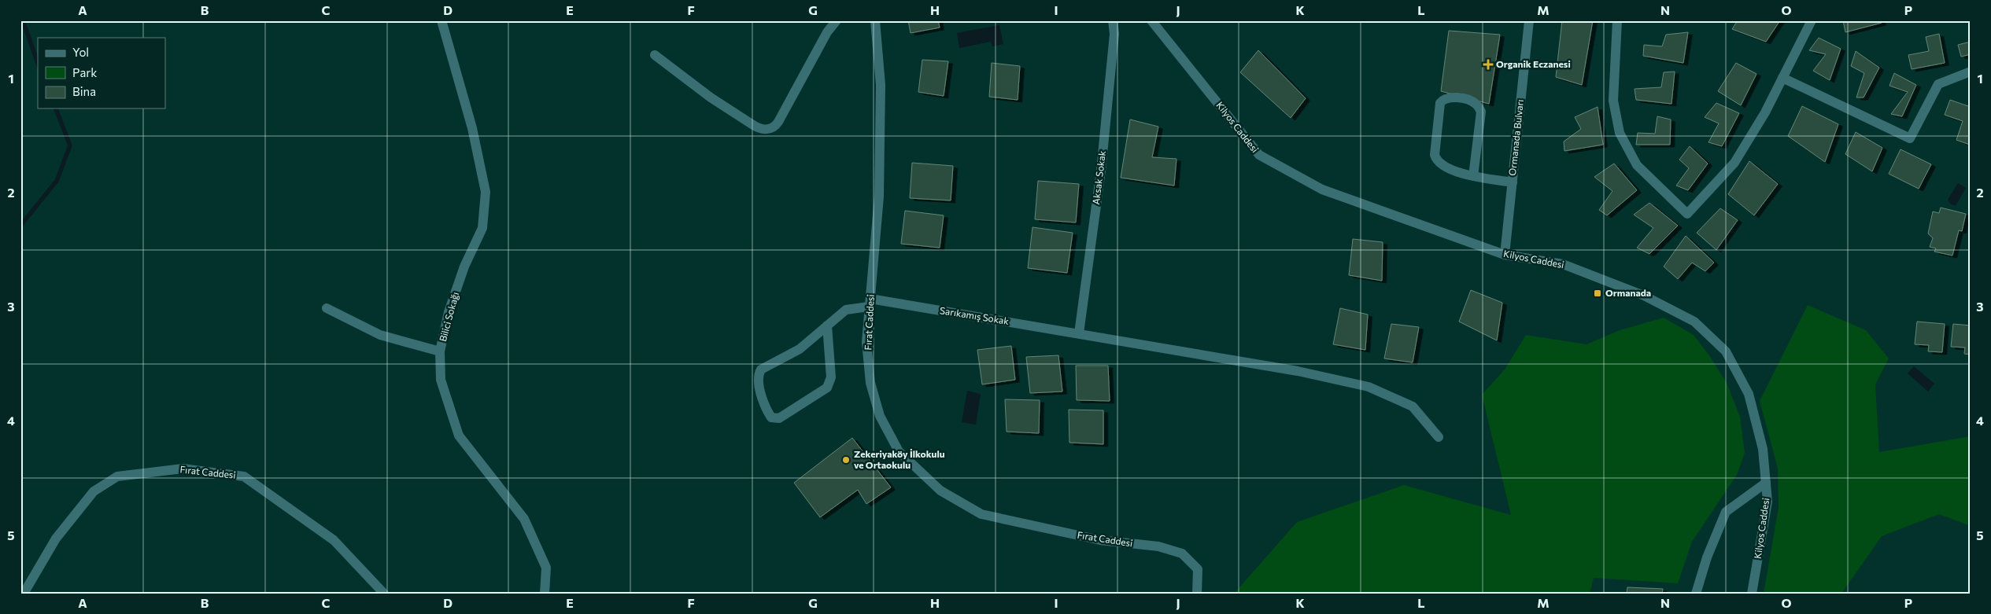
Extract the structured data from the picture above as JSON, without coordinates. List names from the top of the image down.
{
  "streets": {
    "street": [
      "Kilyos Caddesi",
      "Ormanada Bulvarı",
      "Aksak Sokak",
      "Sarıkamış Sokak",
      "Bilici Sokağı",
      "Fırat Caddesi"
    ]
  },
  "crossings": [
    ["Kilyos Caddesi", "Ormanada Bulvarı"],
    ["Aksak Sokak", "Sarıkamış Sokak"],
    ["Sarıkamış Sokak", "Fırat Caddesi"]
  ],
  "places": {
    "health": ["Organik Eczanesi"],
    "transit": ["Ormanada"],
    "other": ["Zekeriyaköy İlkokulu ve Ortaokulu"]
  },
  "legend": ["Yol", "Park", "Bina"],
  "grid": {
    "columns": [
      "A",
      "B",
      "C",
      "D",
      "E",
      "F",
      "G",
      "H",
      "I",
      "J",
      "K",
      "L",
      "M",
      "N",
      "O",
      "P"
    ],
    "rows": [
      "1",
      "2",
      "3",
      "4",
      "5"
    ]
  }
}
